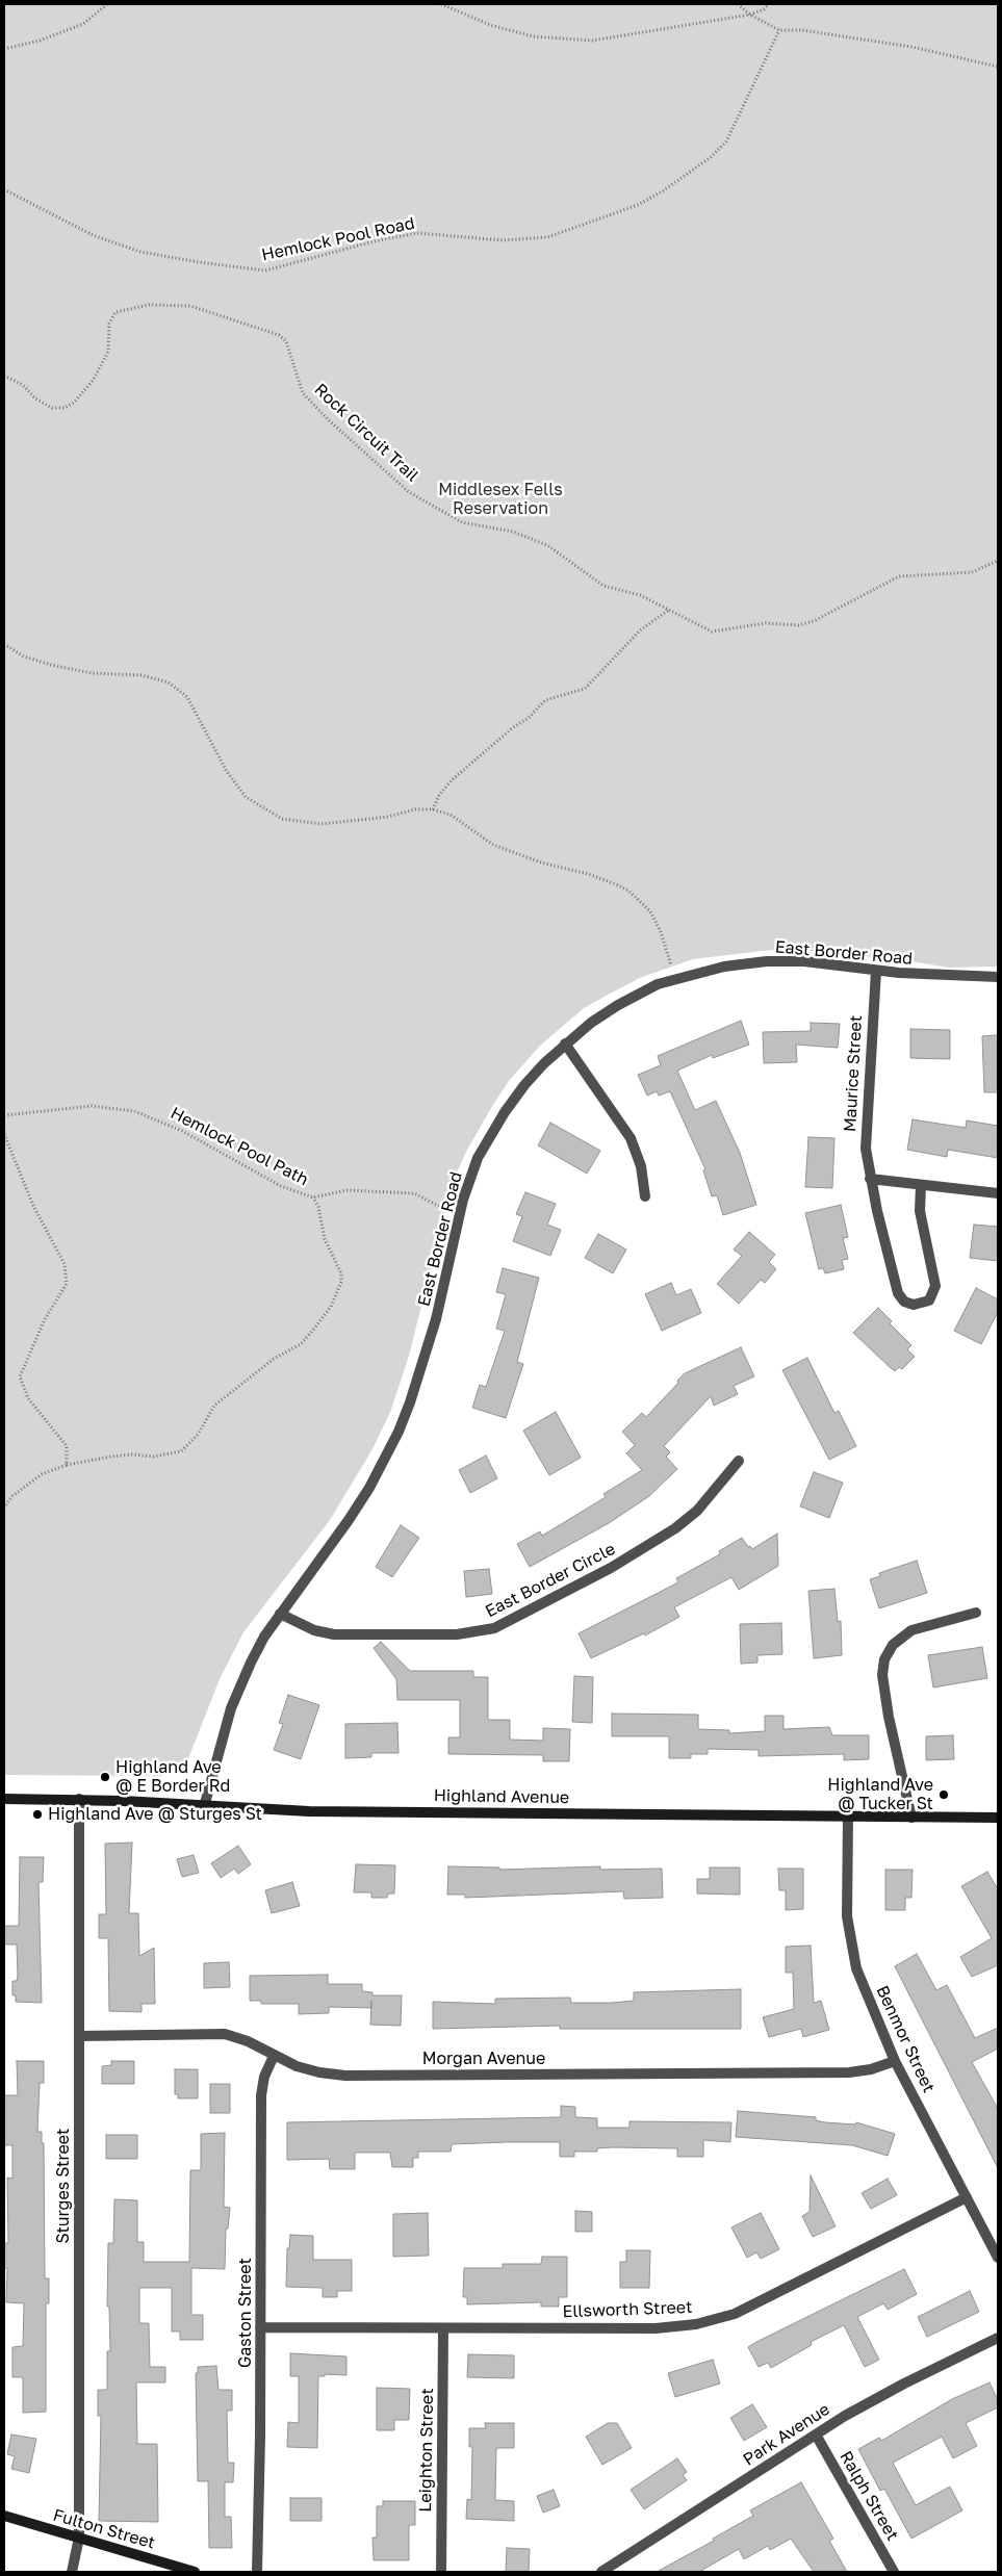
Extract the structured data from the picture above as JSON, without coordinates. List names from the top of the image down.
{
  "streets": {
    "main road": ["Highland Avenue", "Fulton Street"],
    "street": [
      "East Border Road",
      "Maurice Street",
      "East Border Circle",
      "Benmor Street",
      "Morgan Avenue",
      "Sturges Street",
      "Ellsworth Street",
      "Gaston Street",
      "Park Avenue",
      "Leighton Street",
      "Ralph Street"
    ],
    "path": ["Hemlock Pool Road", "Rock Circuit Trail", "Hemlock Pool Path"]
  },
  "crossings": [
    ["East Border Road", "Maurice Street"],
    ["East Border Road", "Hemlock Pool Path"],
    ["East Border Road", "East Border Circle"],
    ["East Border Road", "Highland Avenue"],
    ["Highland Avenue", "Benmor Street"],
    ["Highland Avenue", "Sturges Street"],
    ["Benmor Street", "Morgan Avenue"],
    ["Benmor Street", "Ellsworth Street"],
    ["Morgan Avenue", "Sturges Street"],
    ["Morgan Avenue", "Gaston Street"],
    ["Sturges Street", "Fulton Street"],
    ["Ellsworth Street", "Gaston Street"],
    ["Ellsworth Street", "Leighton Street"],
    ["Park Avenue", "Ralph Street"]
  ],
  "parks": ["Middlesex Fells Reservation"],
  "places": ["Highland Ave @ E Border Rd", "Highland Ave @ Tucker St", "Highland Ave @ Sturges St"]
}
